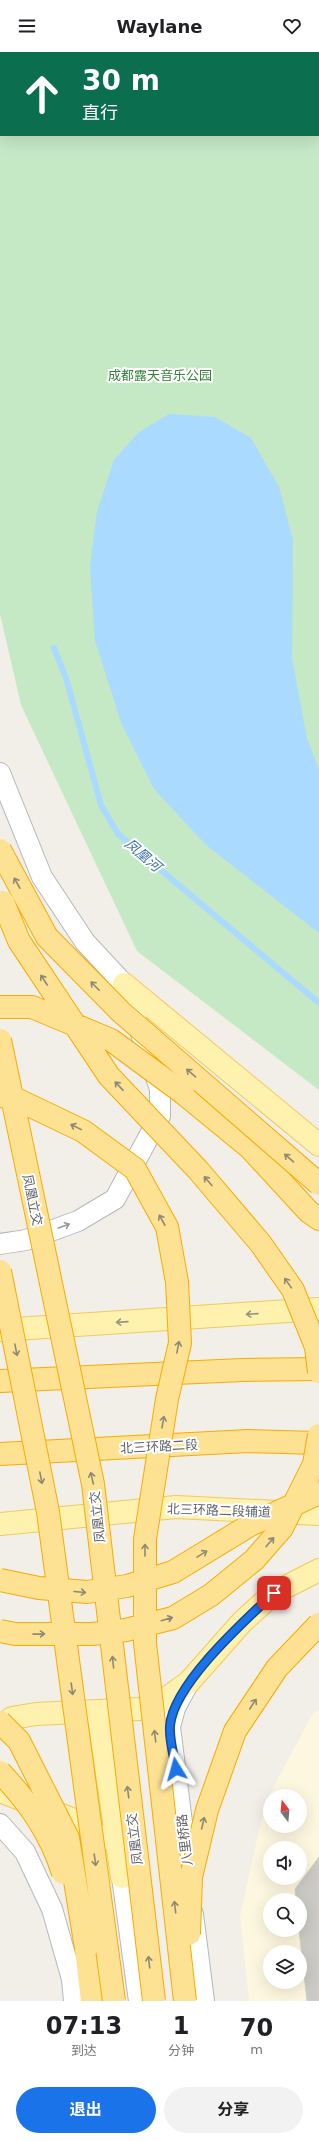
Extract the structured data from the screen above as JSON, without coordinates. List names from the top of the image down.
{
  "streets": {
    "highway": ["凤凰立交", "北三环路二段"],
    "main road": ["北三环路二段辅道"],
    "street": ["八里桥路"]
  },
  "water": ["凤凰河"],
  "parks": ["成都露天音乐公园"],
  "north": "top",
  "page": {
    "header": "Waylane",
    "turn": ["30 m", "直行"],
    "eta": [
      "07:13",
      "到达",
      "1",
      "分钟",
      "70",
      "m"
    ],
    "buttons": ["退出", "分享"]
  }
}
